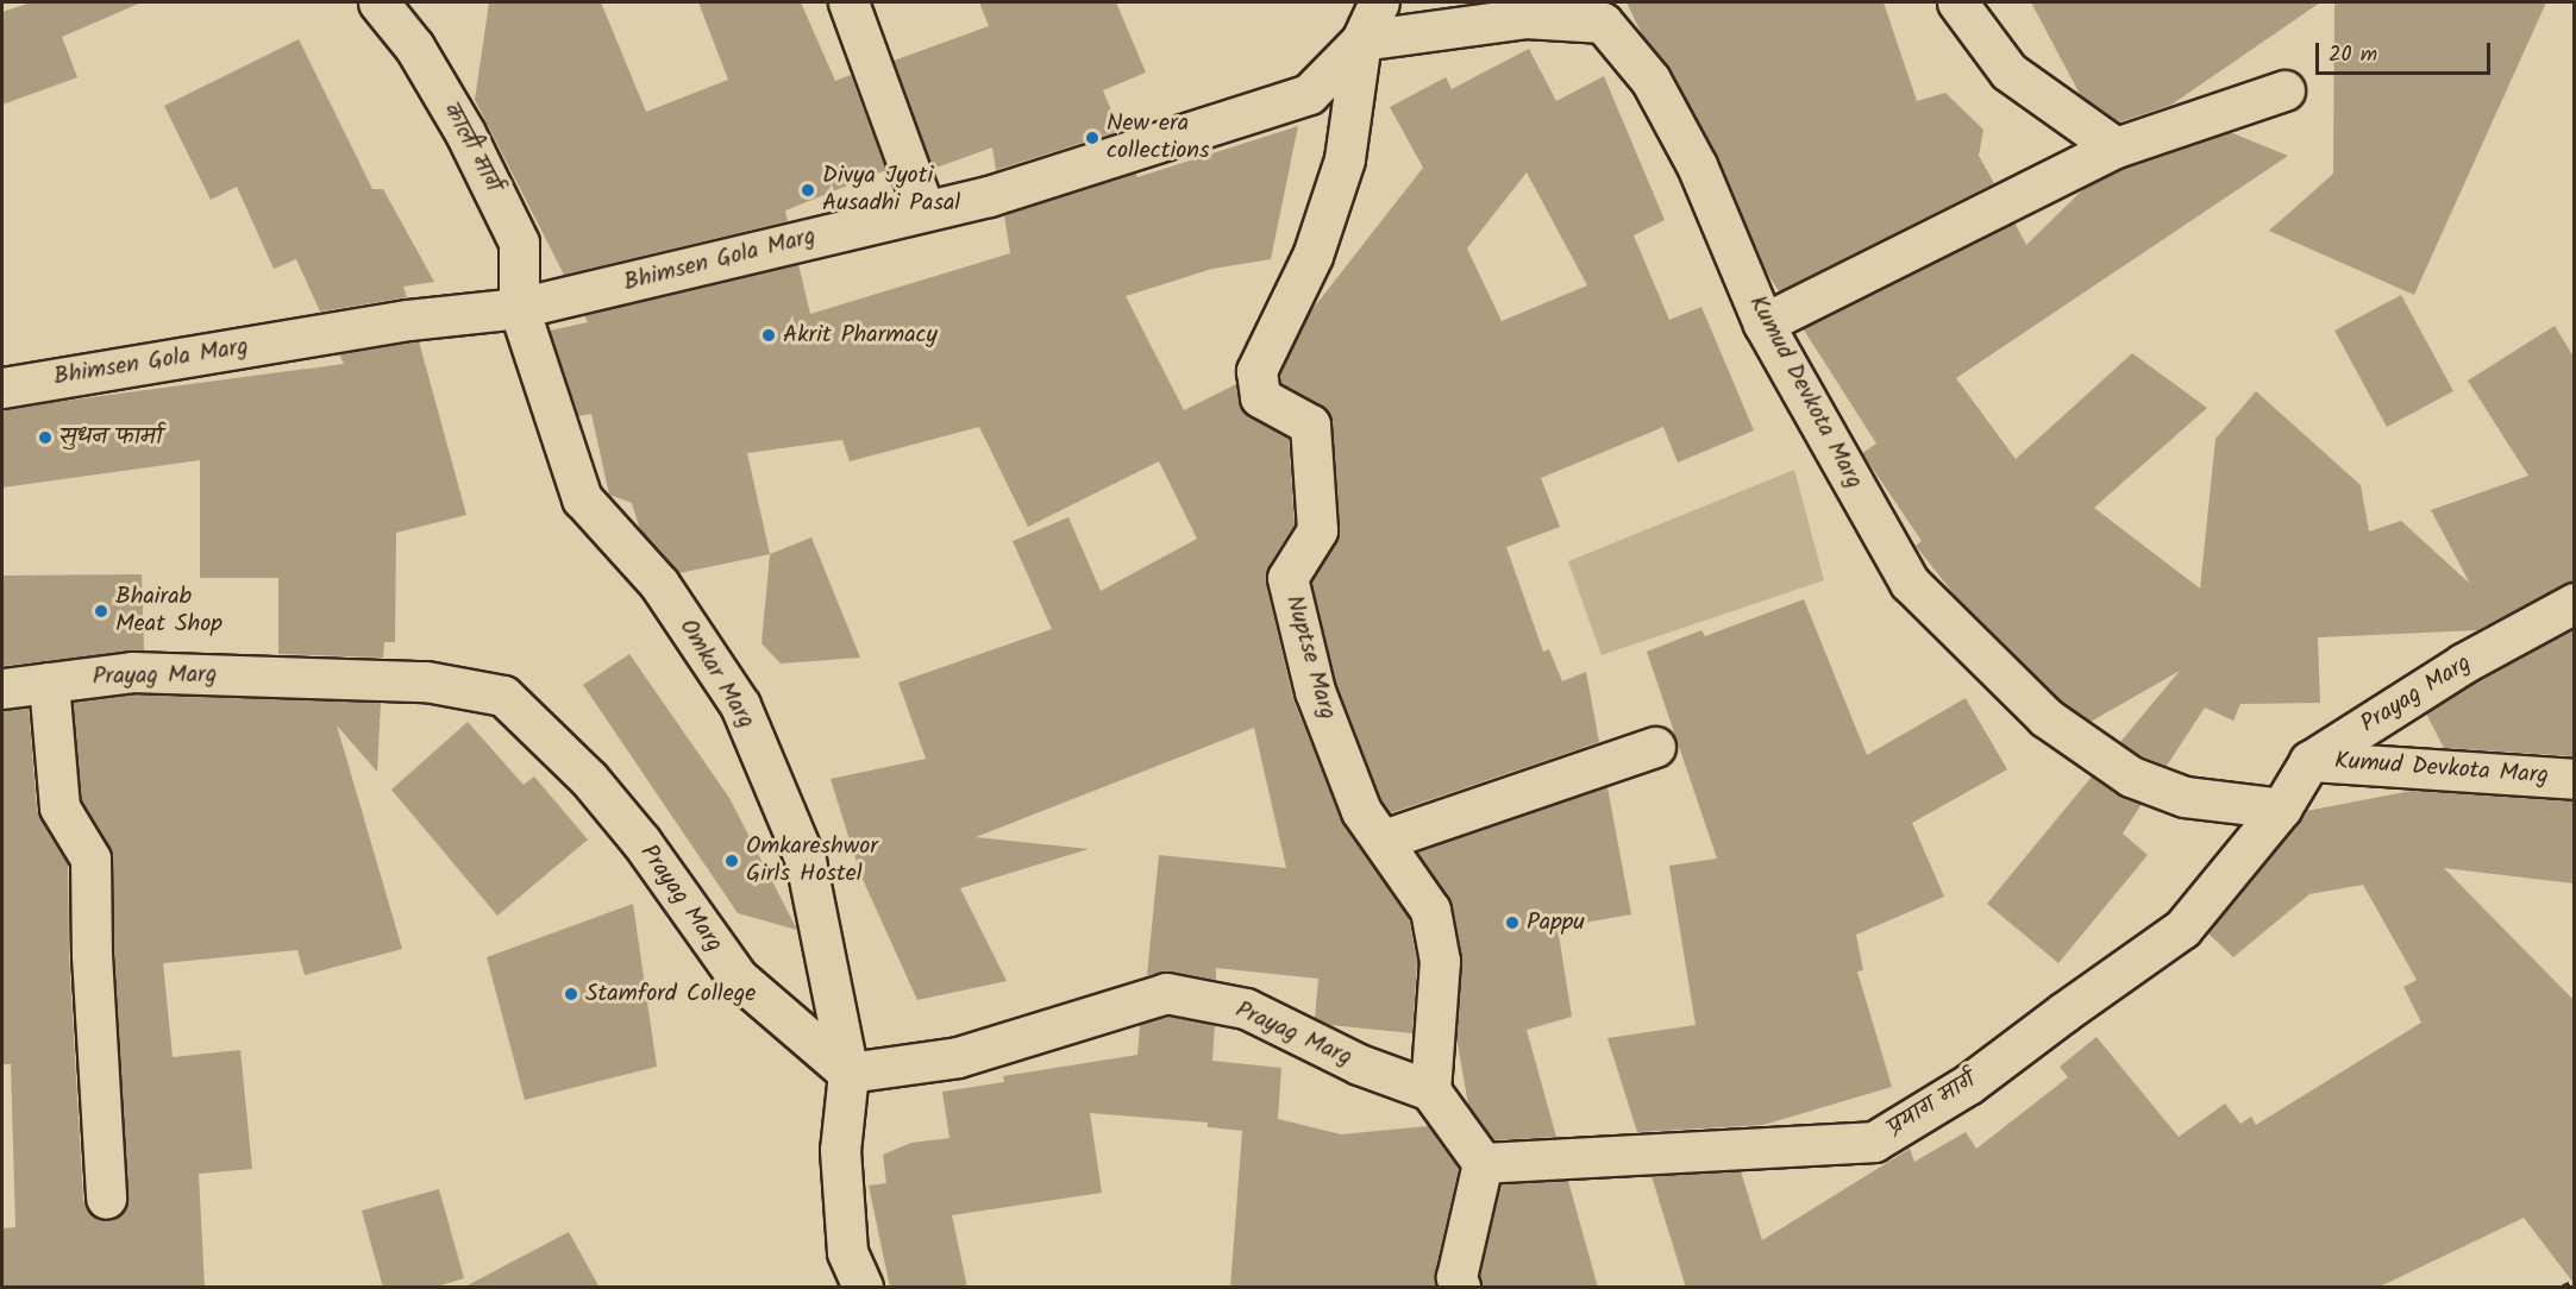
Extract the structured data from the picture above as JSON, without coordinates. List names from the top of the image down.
{
  "streets": {
    "street": [
      "काली मार्ग",
      "Bhimsen Gola Marg",
      "Kumud Devkota Marg",
      "Nuptse Marg",
      "Omkar Marg",
      "Prayag Marg",
      "प्रयाग मार्ग"
    ]
  },
  "crossings": [
    ["काली मार्ग", "Bhimsen Gola Marg"],
    ["काली मार्ग", "Omkar Marg"],
    ["Bhimsen Gola Marg", "Kumud Devkota Marg"],
    ["Bhimsen Gola Marg", "Nuptse Marg"],
    ["Bhimsen Gola Marg", "Omkar Marg"],
    ["Kumud Devkota Marg", "Nuptse Marg"],
    ["Kumud Devkota Marg", "Prayag Marg"],
    ["Kumud Devkota Marg", "प्रयाग मार्ग"],
    ["Nuptse Marg", "Prayag Marg"],
    ["Omkar Marg", "Prayag Marg"],
    ["Prayag Marg", "प्रयाग मार्ग"]
  ],
  "places": [
    "New era collections",
    "Divya Jyoti Ausadhi Pasal",
    "Akrit Pharmacy",
    "सुधन फार्मा",
    "Bhairab Meat Shop",
    "Omkareshwor Girls Hostel",
    "Pappu",
    "Stamford College"
  ],
  "scale_bar": "20 m"
}
